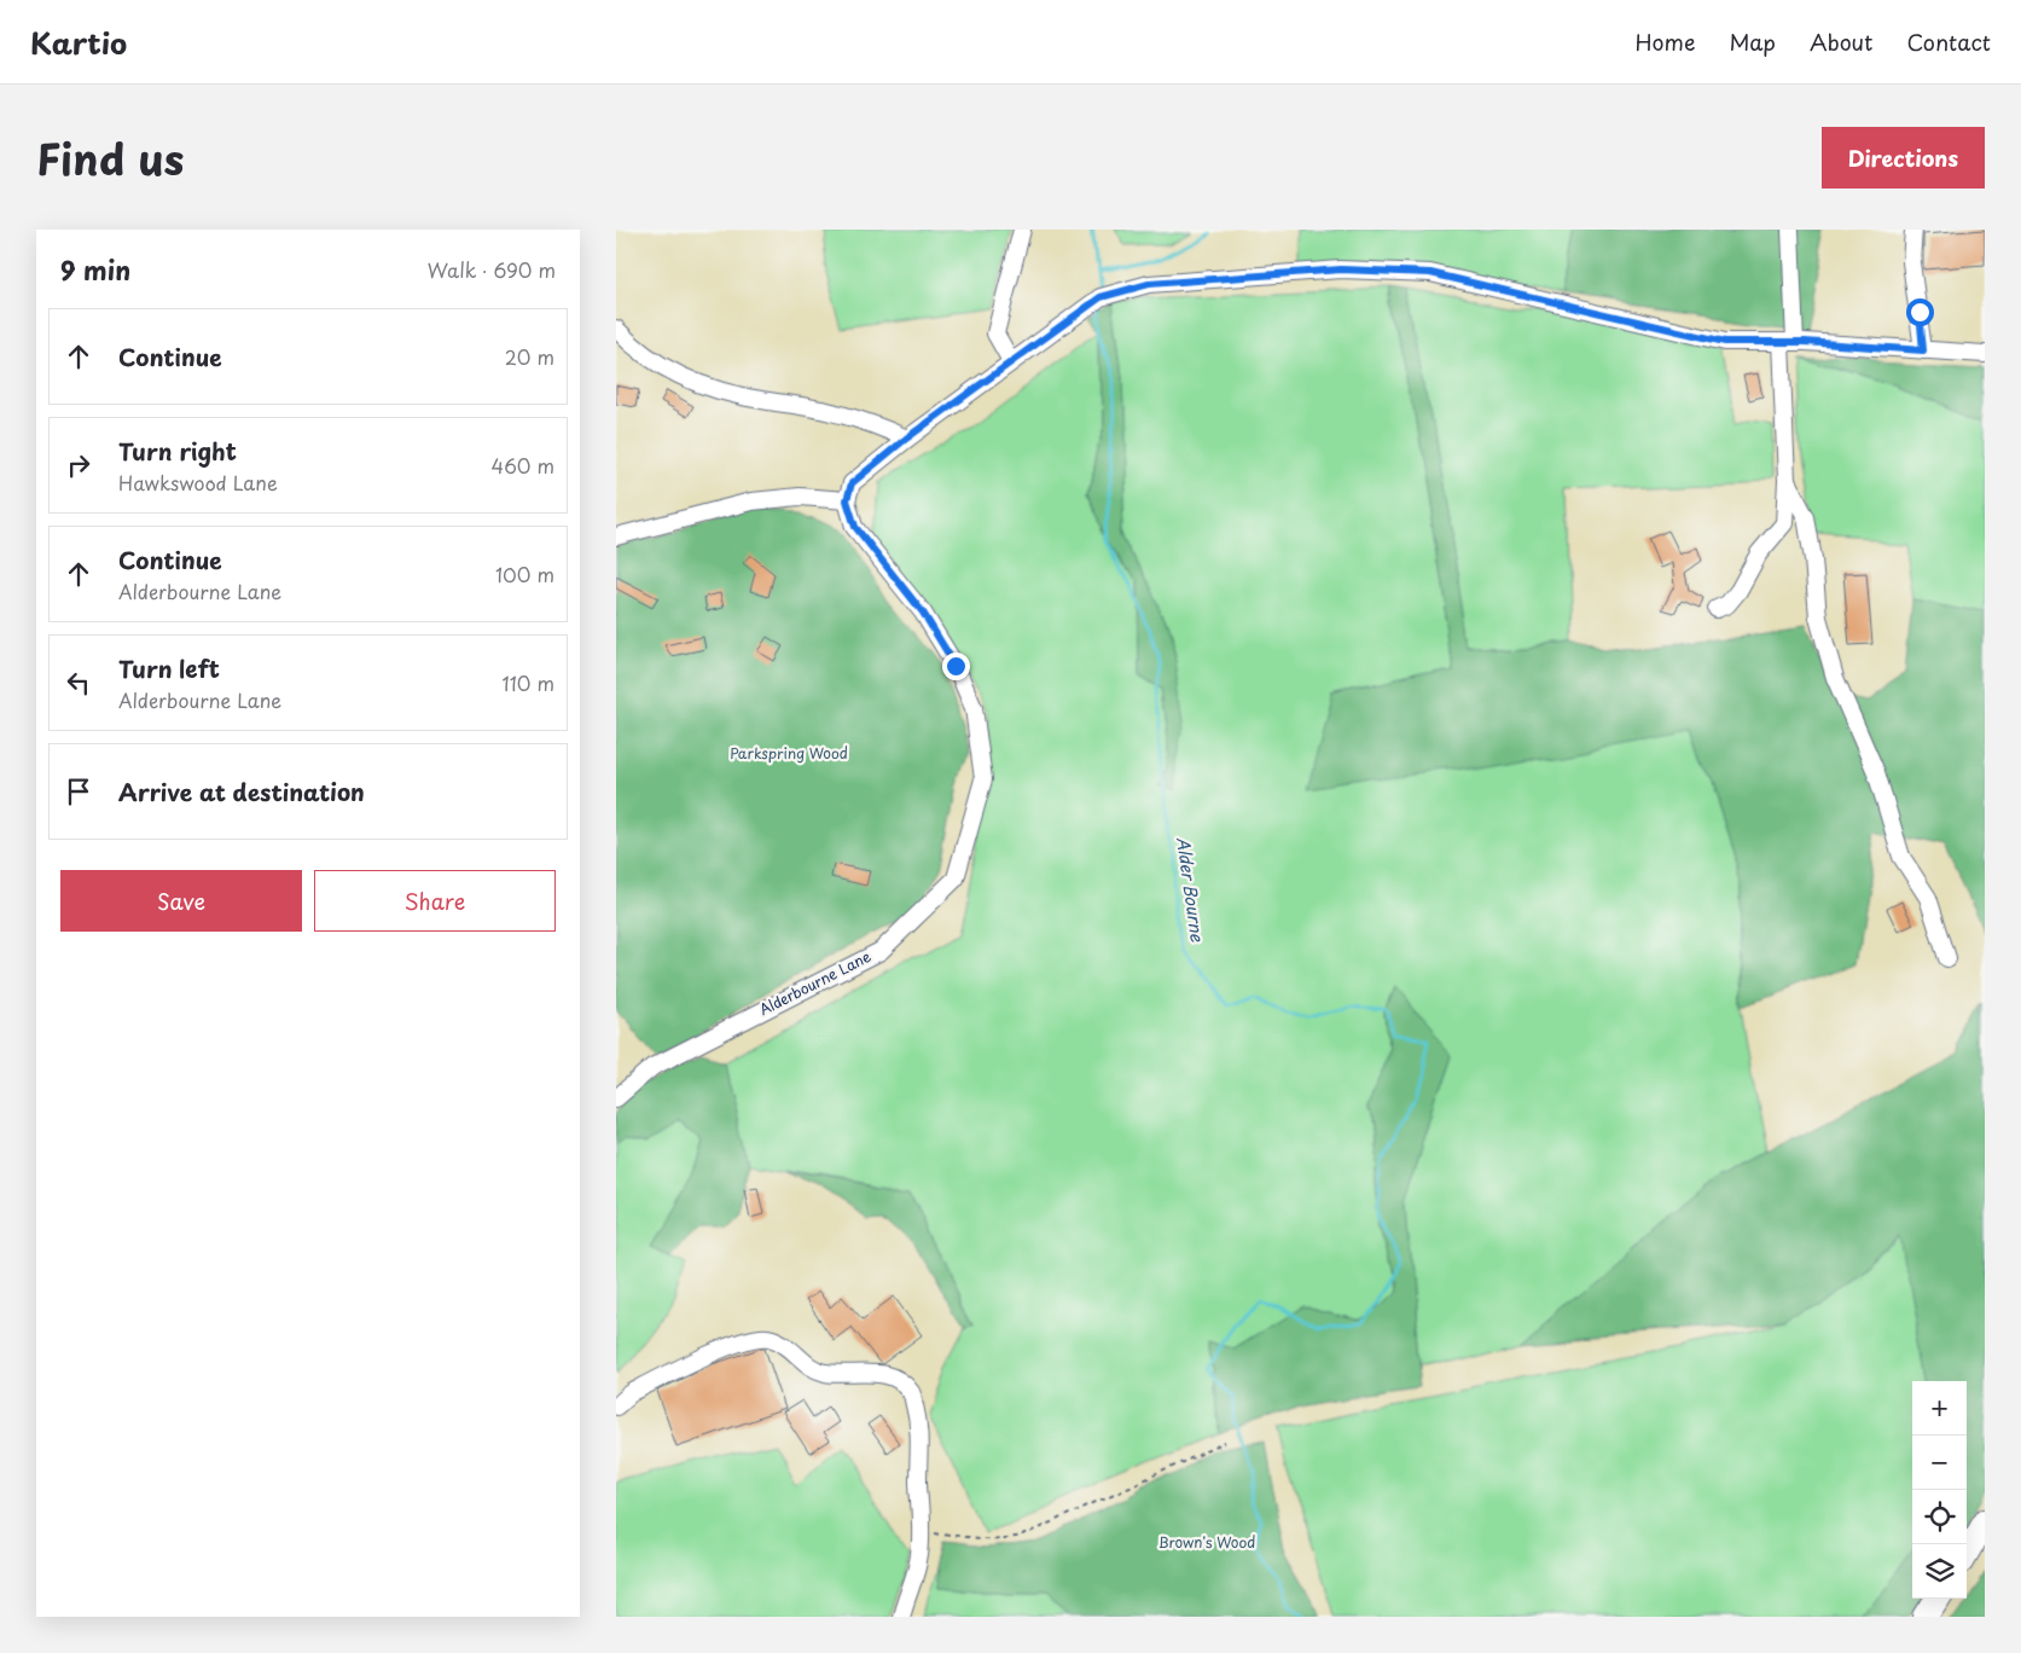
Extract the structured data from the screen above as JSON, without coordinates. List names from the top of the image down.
{
  "streets": {
    "street": ["Alderbourne Lane"]
  },
  "water": ["Alder Bourne"],
  "parks": ["Parkspring Wood", "Brown's Wood"],
  "page": {
    "header": "Kartio",
    "nav": [
      "Home",
      "Map",
      "About",
      "Contact"
    ],
    "title": "Find us",
    "buttons": [
      "Directions",
      ["Save", "Share"]
    ],
    "heading": ["9 min", "Walk · 690 m"],
    "list": [
      ["Continue", "20 m"],
      ["Turn right", "Hawkswood Lane", "460 m"],
      ["Continue", "Alderbourne Lane", "100 m"],
      ["Turn left", "Alderbourne Lane", "110 m"],
      "Arrive at destination"
    ],
    "map_buttons": ["+", "−"]
  }
}
